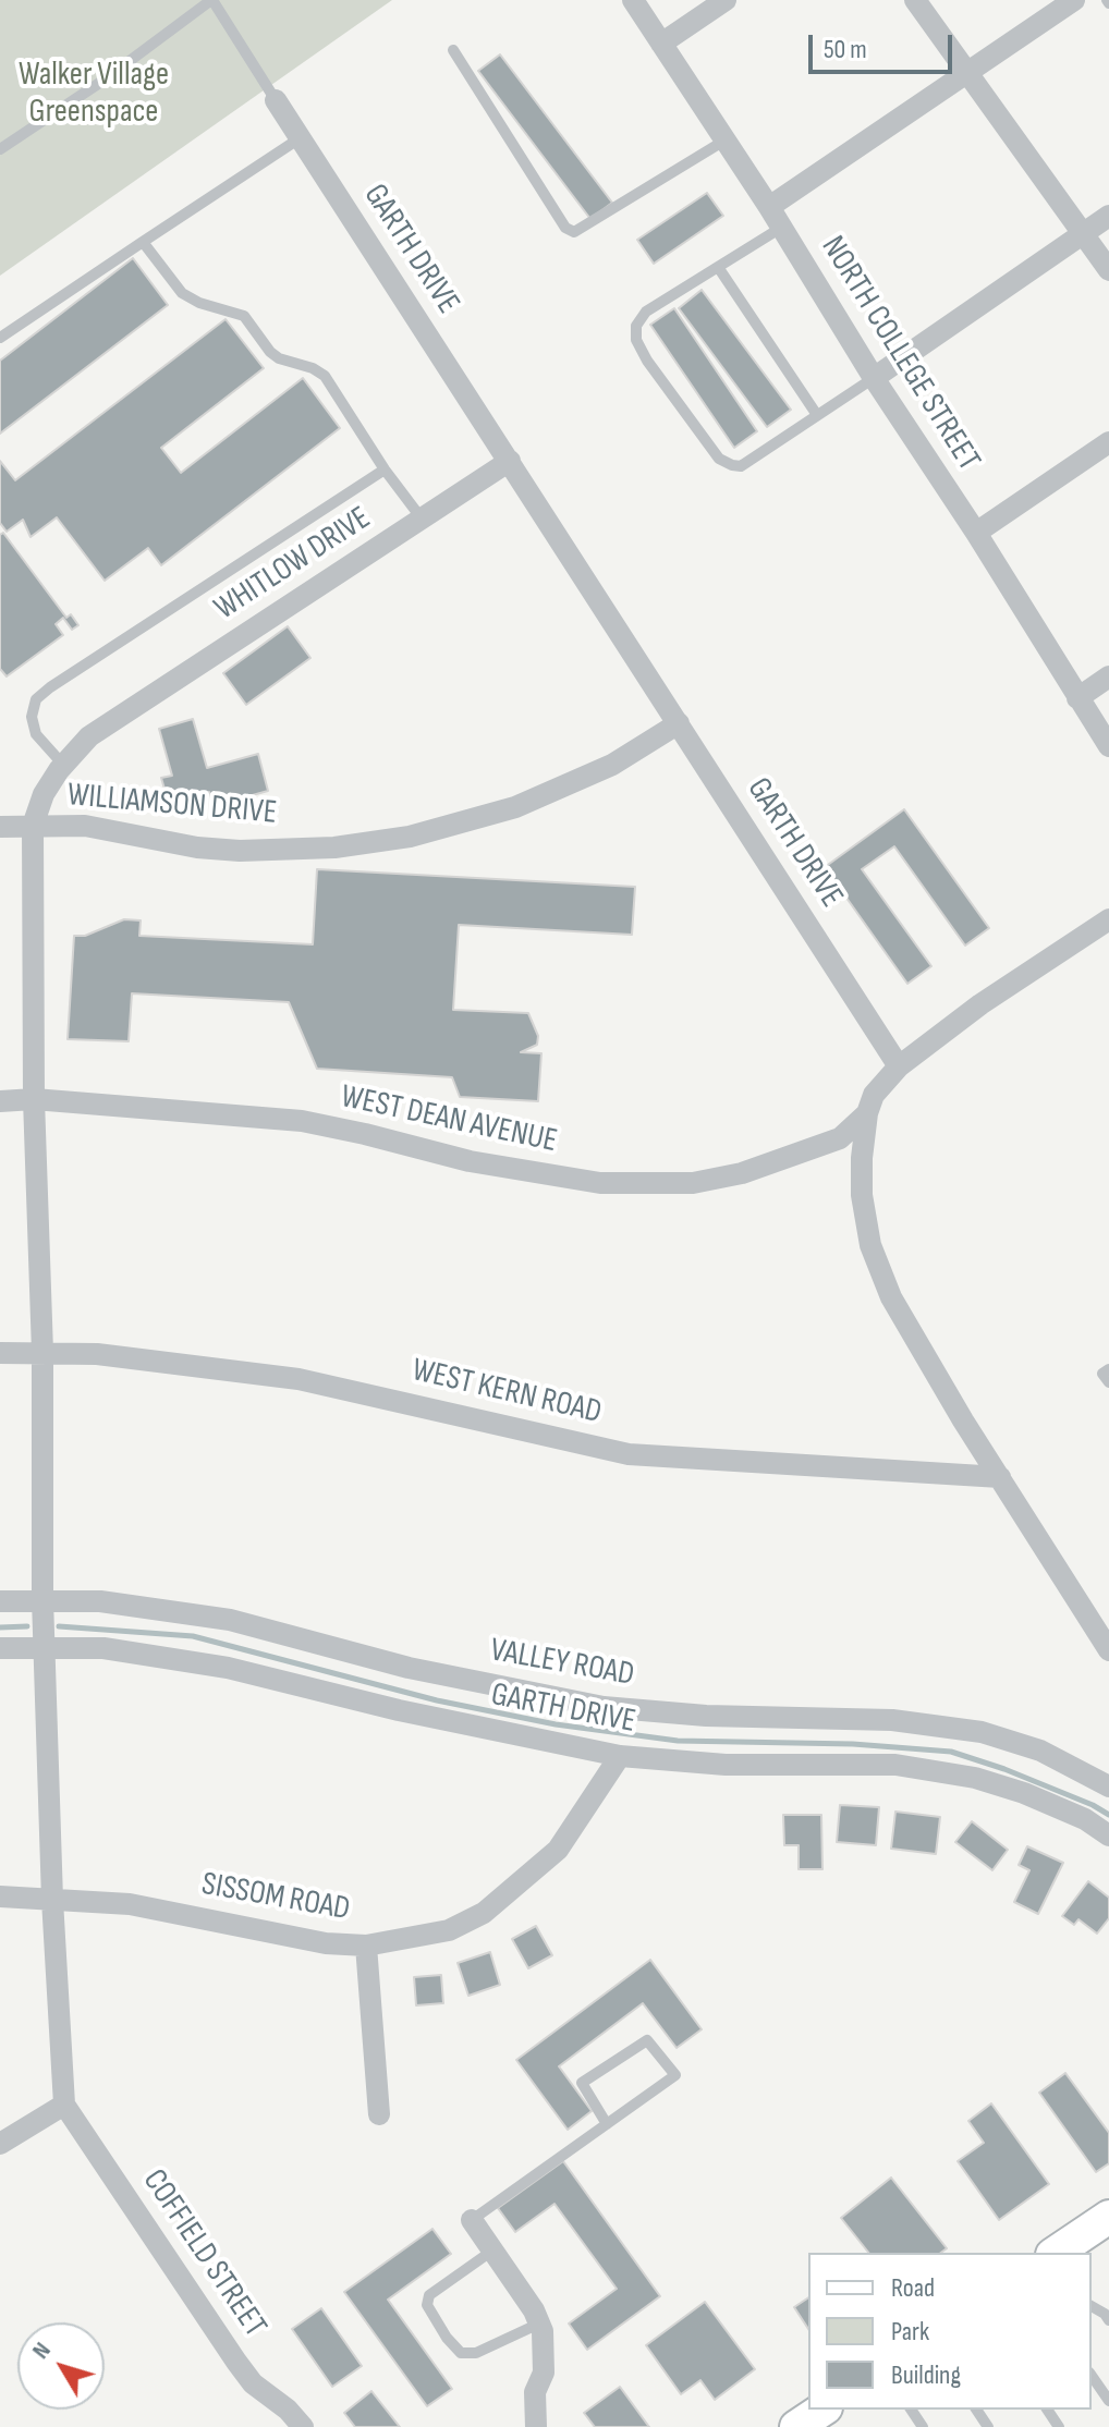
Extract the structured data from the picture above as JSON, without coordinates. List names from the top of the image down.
{
  "streets": {
    "street": [
      "GARTH DRIVE",
      "NORTH COLLEGE STREET",
      "WHITLOW DRIVE",
      "WILLIAMSON DRIVE",
      "WEST DEAN AVENUE",
      "WEST KERN ROAD",
      "VALLEY ROAD",
      "SISSOM ROAD",
      "COFFIELD STREET"
    ]
  },
  "crossings": [
    ["GARTH DRIVE", "WHITLOW DRIVE"],
    ["GARTH DRIVE", "WILLIAMSON DRIVE"],
    ["GARTH DRIVE", "SISSOM ROAD"],
    ["WHITLOW DRIVE", "WILLIAMSON DRIVE"]
  ],
  "parks": ["Walker Village Greenspace"],
  "legend": ["Road", "Park", "Building"],
  "scale_bar": "50 m",
  "north": "top left"
}
